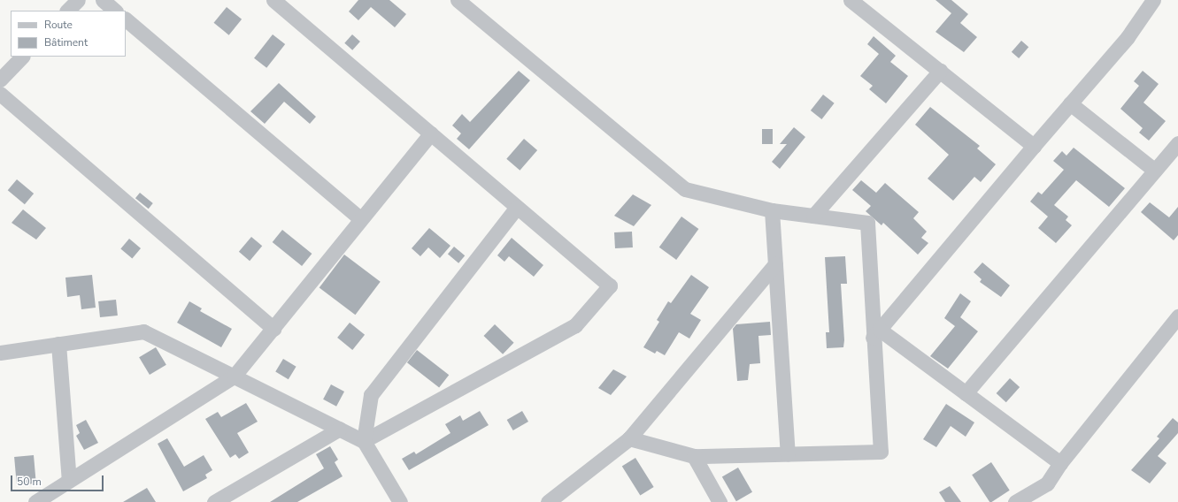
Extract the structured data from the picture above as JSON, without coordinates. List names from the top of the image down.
{
  "legend": ["Route", "Bâtiment"],
  "scale_bar": "50 m"
}
